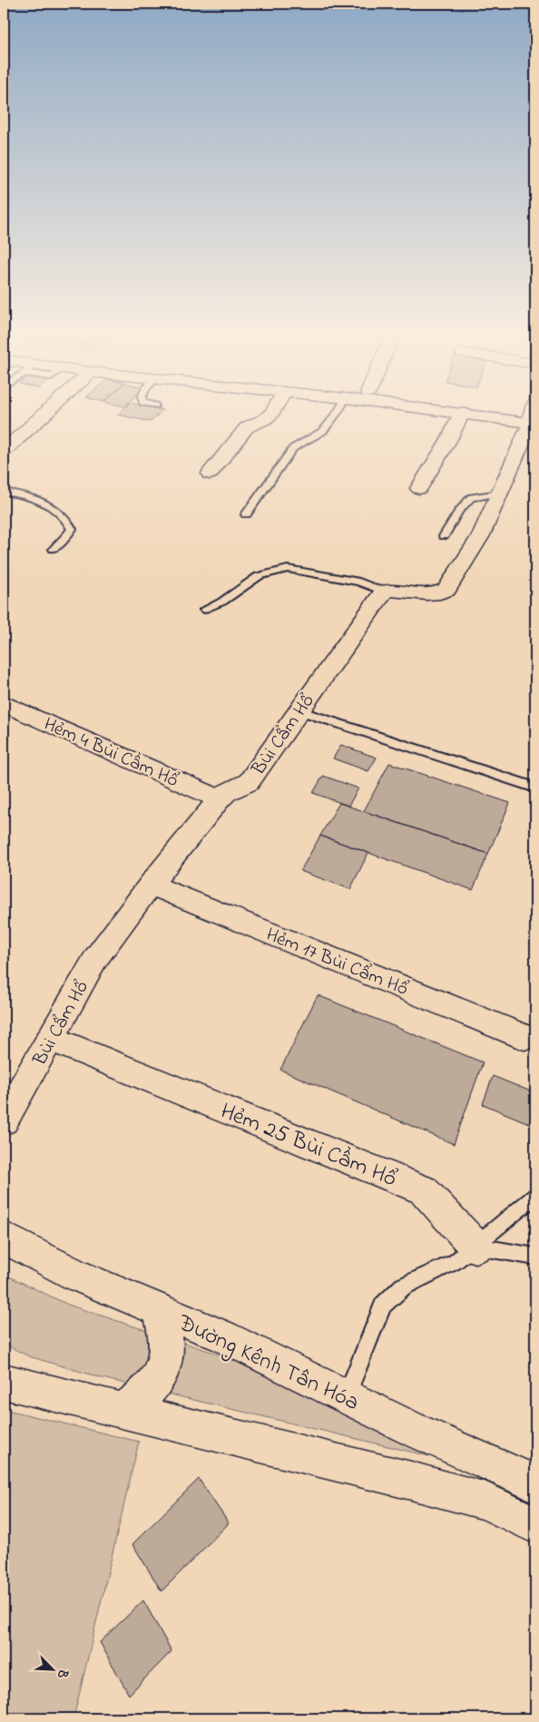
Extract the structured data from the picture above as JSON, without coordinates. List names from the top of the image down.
{
  "streets": {
    "street": [
      "Bùi Cẩm Hổ",
      "Hẻm 4 Bùi Cầm Hổ",
      "Hẻm 17 Bùi Cẩm Hổ",
      "Hẻm 25 Bùi Cầm Hổ",
      "Đường Kênh Tân Hóa"
    ]
  },
  "crossings": [
    ["Bùi Cẩm Hổ", "Hẻm 4 Bùi Cầm Hổ"],
    ["Bùi Cẩm Hổ", "Hẻm 17 Bùi Cẩm Hổ"],
    ["Bùi Cẩm Hổ", "Hẻm 25 Bùi Cầm Hổ"]
  ],
  "north": "bottom right"
}
